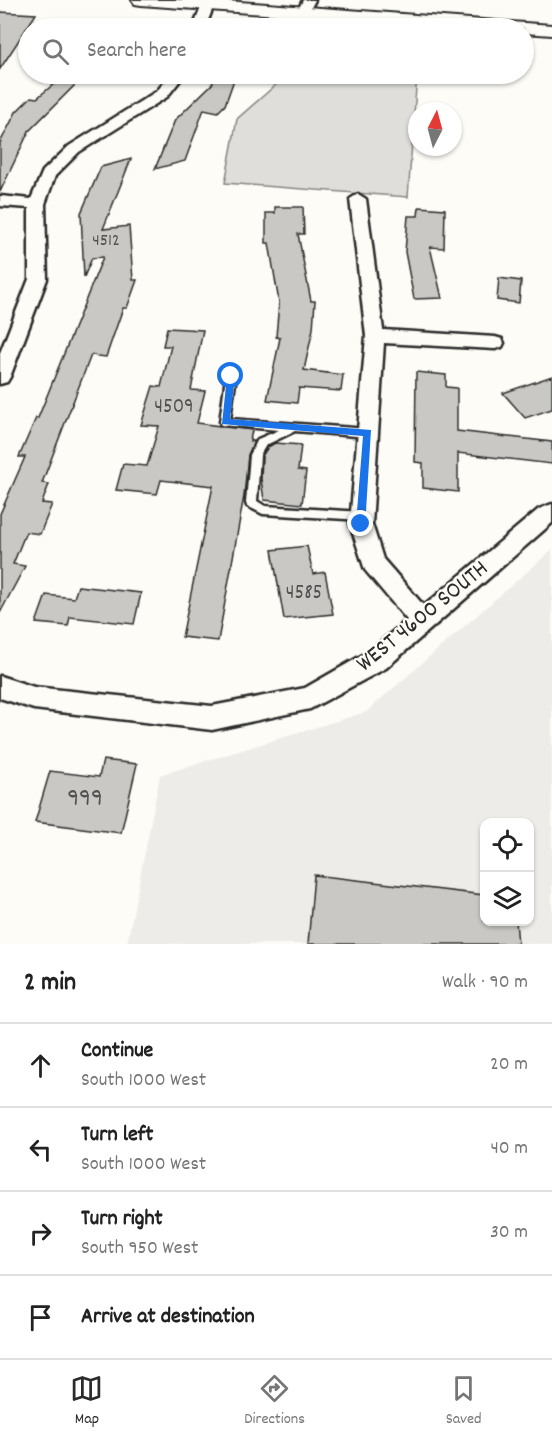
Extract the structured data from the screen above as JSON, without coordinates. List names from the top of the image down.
{
  "streets": {
    "street": ["WEST 4600 SOUTH"]
  },
  "house_numbers": [
    "4512",
    "4509",
    "4585",
    "999"
  ],
  "north": "top",
  "page": {
    "search": "Search here",
    "heading": ["2 min", "Walk · 90 m"],
    "list": [
      ["Continue", "South 1000 West", "20 m"],
      ["Turn left", "South 1000 West", "40 m"],
      ["Turn right", "South 950 West", "30 m"],
      "Arrive at destination"
    ],
    "nav": ["Map", "Directions", "Saved"]
  }
}
